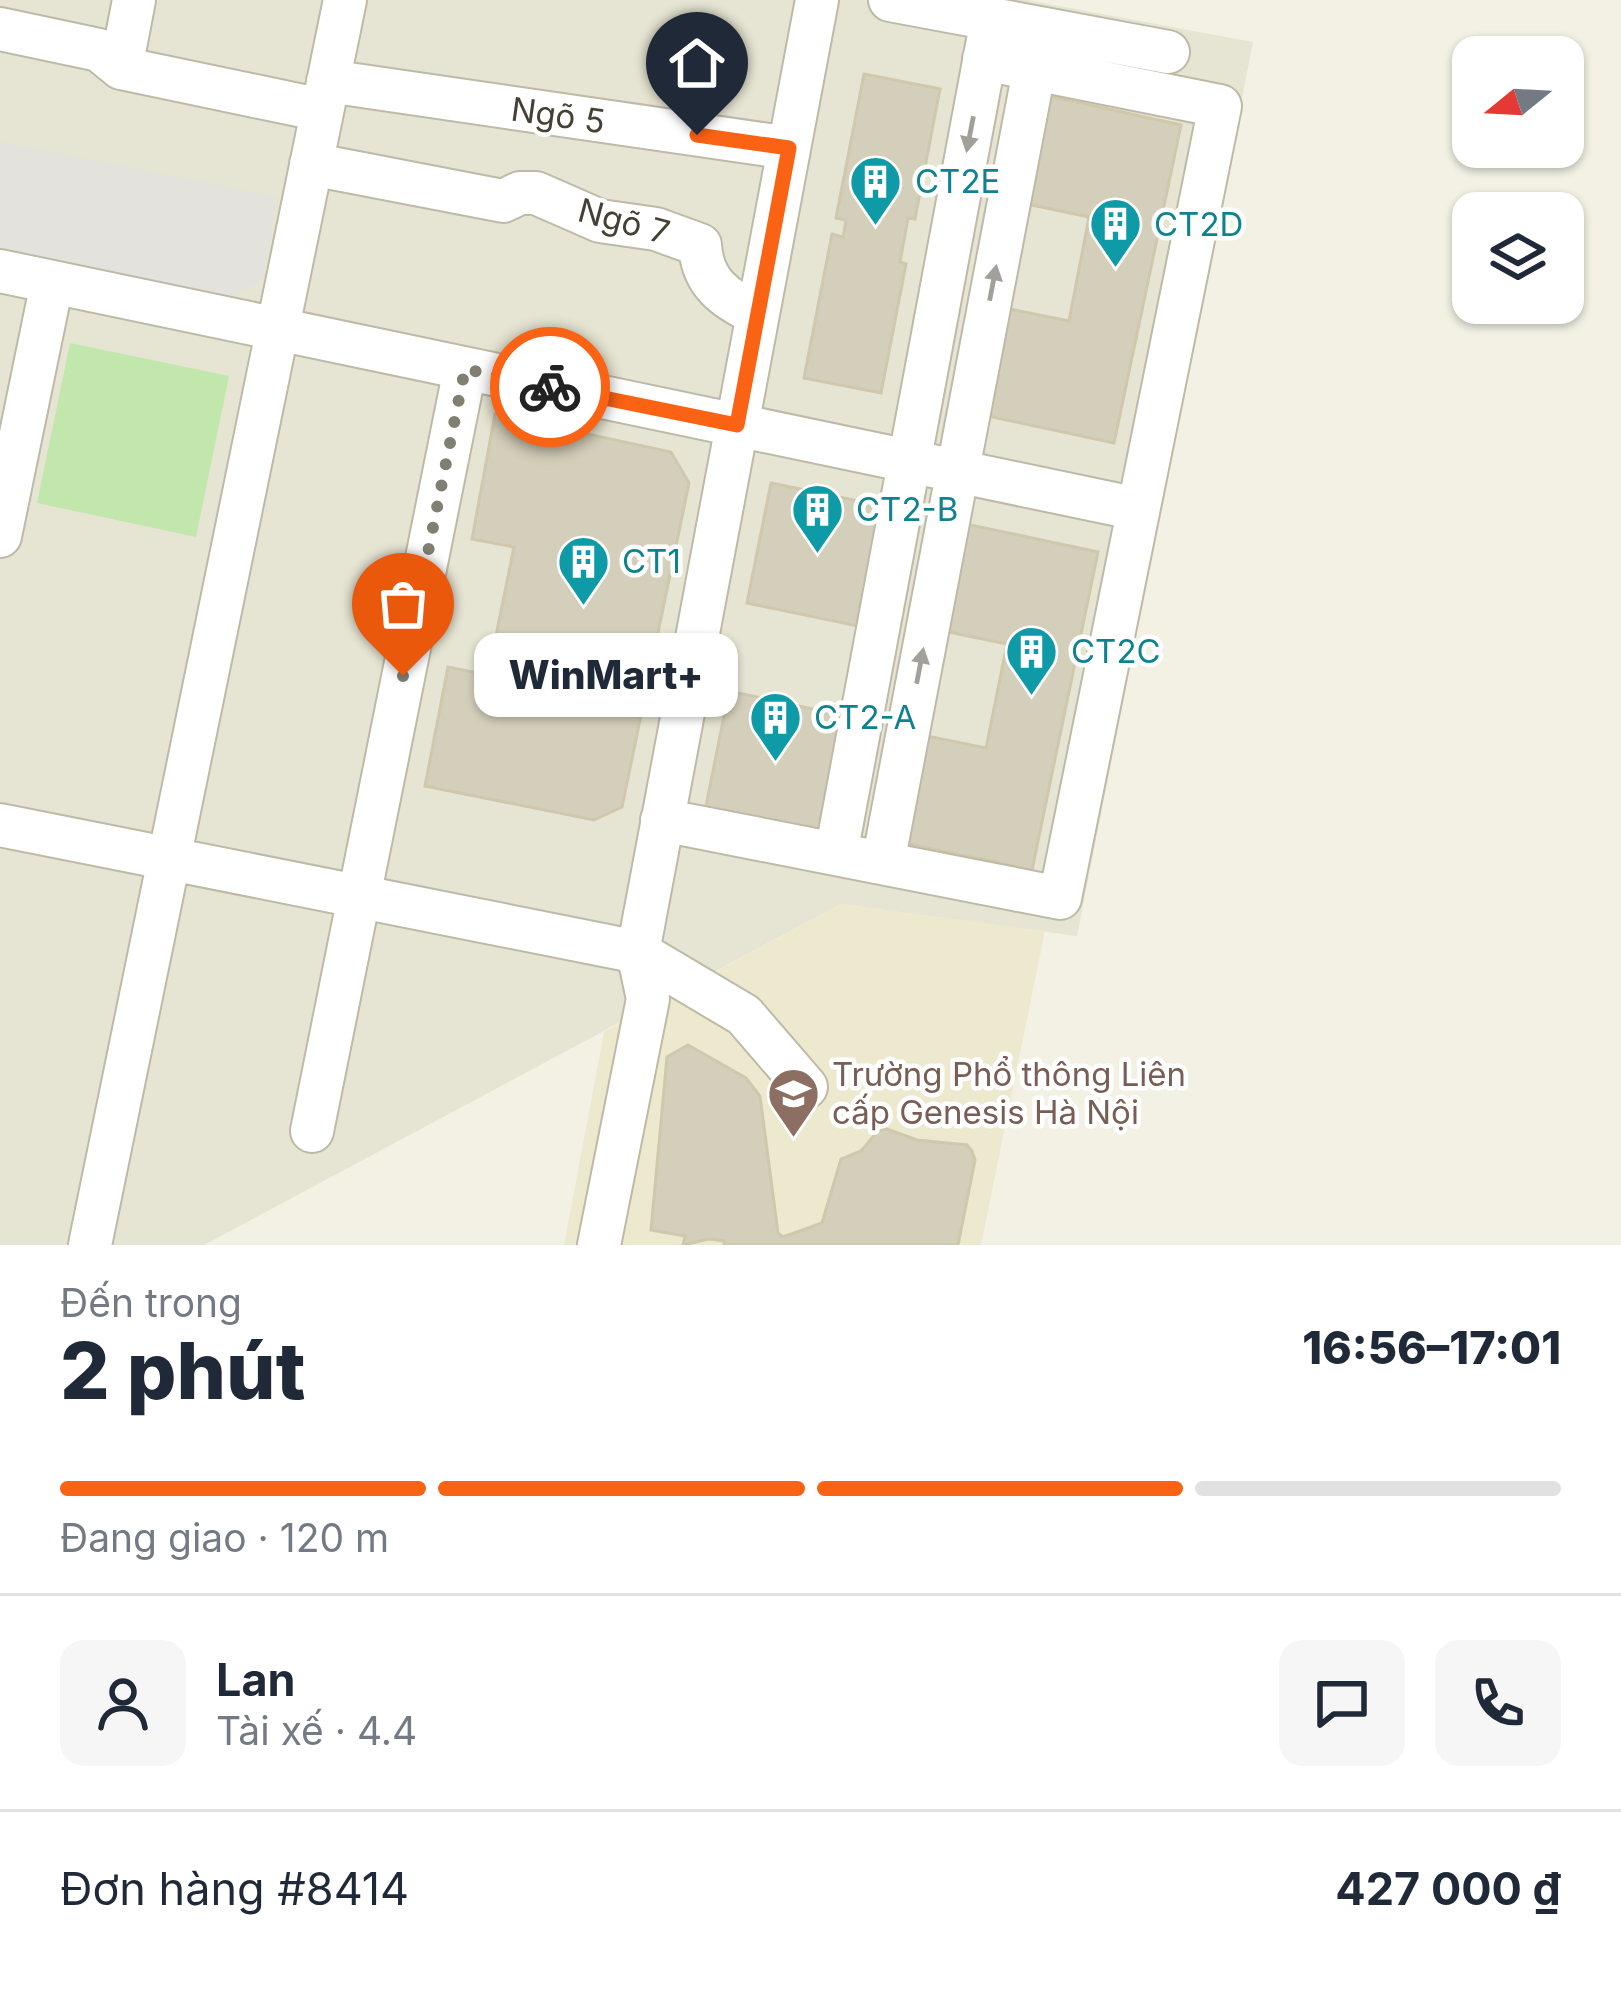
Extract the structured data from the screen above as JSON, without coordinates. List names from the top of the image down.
{
  "streets": {
    "street": ["Ngõ 5", "Ngõ 7"]
  },
  "places": {
    "building": [
      "CT2E",
      "CT2D",
      "CT2-B",
      "CT1",
      "CT2C",
      "CT2-A"
    ],
    "other": ["WinMart+"],
    "school or university": ["Trường Phổ thông Liên cấp Genesis Hà Nội"]
  },
  "north": "left",
  "page": {
    "bubble": "WinMart+",
    "heading": ["2 phút", "Đến trong", "16:56–17:01"],
    "panel": [
      "Lan",
      "Tài xế · 4.4",
      "Đơn hàng #8414",
      "427 000 ₫"
    ],
    "bar": "Đang giao · 120 m"
  }
}
